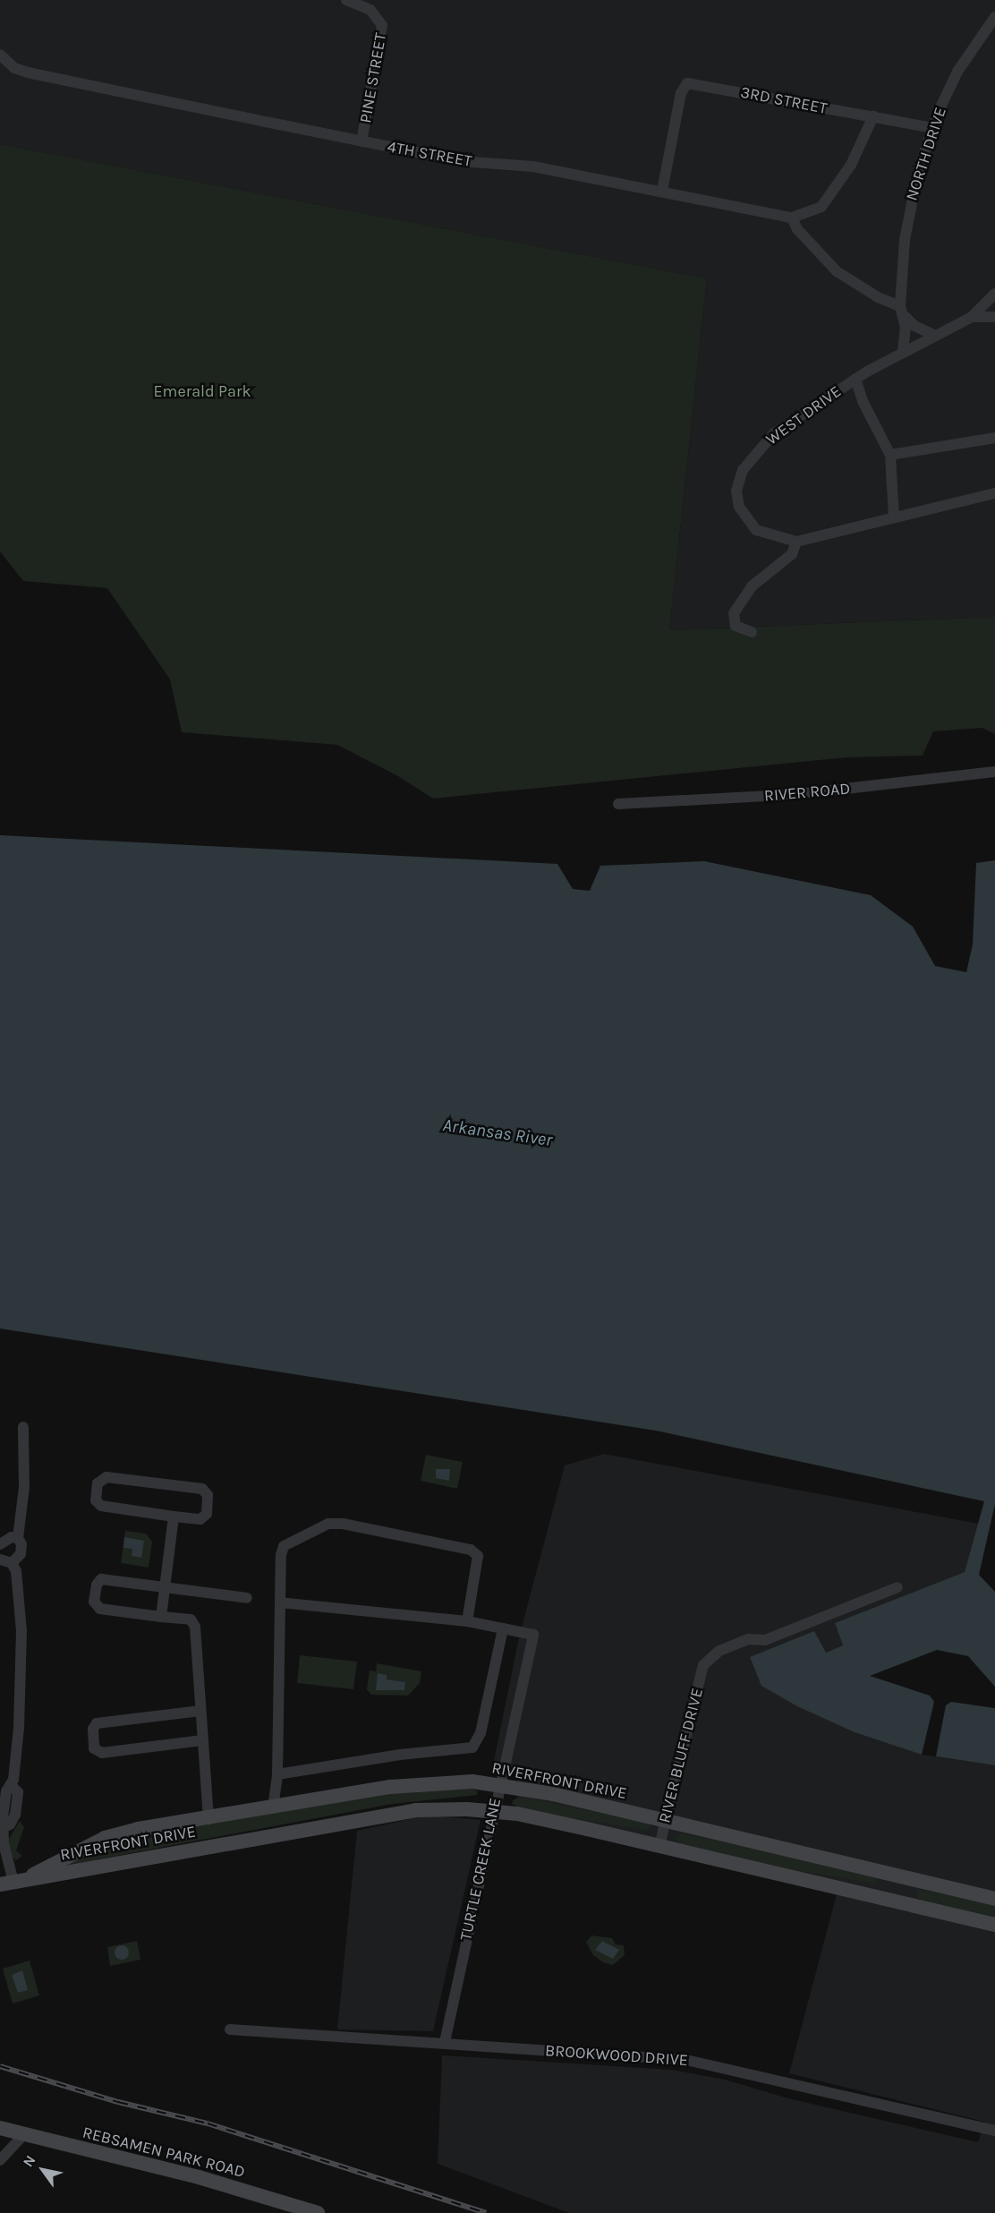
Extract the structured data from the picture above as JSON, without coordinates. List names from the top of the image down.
{
  "streets": {
    "street": [
      "PINE STREET",
      "3RD STREET",
      "4TH STREET",
      "NORTH DRIVE",
      "WEST DRIVE",
      "RIVER ROAD",
      "RIVER BLUFF DRIVE",
      "RIVERFRONT DRIVE",
      "TURTLE CREEK LANE",
      "BROOKWOOD DRIVE",
      "REBSAMEN PARK ROAD"
    ]
  },
  "crossings": [
    ["PINE STREET", "4TH STREET"],
    ["3RD STREET", "4TH STREET"],
    ["3RD STREET", "NORTH DRIVE"],
    ["NORTH DRIVE", "WEST DRIVE"],
    ["RIVER BLUFF DRIVE", "RIVERFRONT DRIVE"],
    ["RIVERFRONT DRIVE", "TURTLE CREEK LANE"],
    ["TURTLE CREEK LANE", "BROOKWOOD DRIVE"]
  ],
  "water": ["Arkansas River"],
  "parks": ["Emerald Park"],
  "north": "top left"
}
